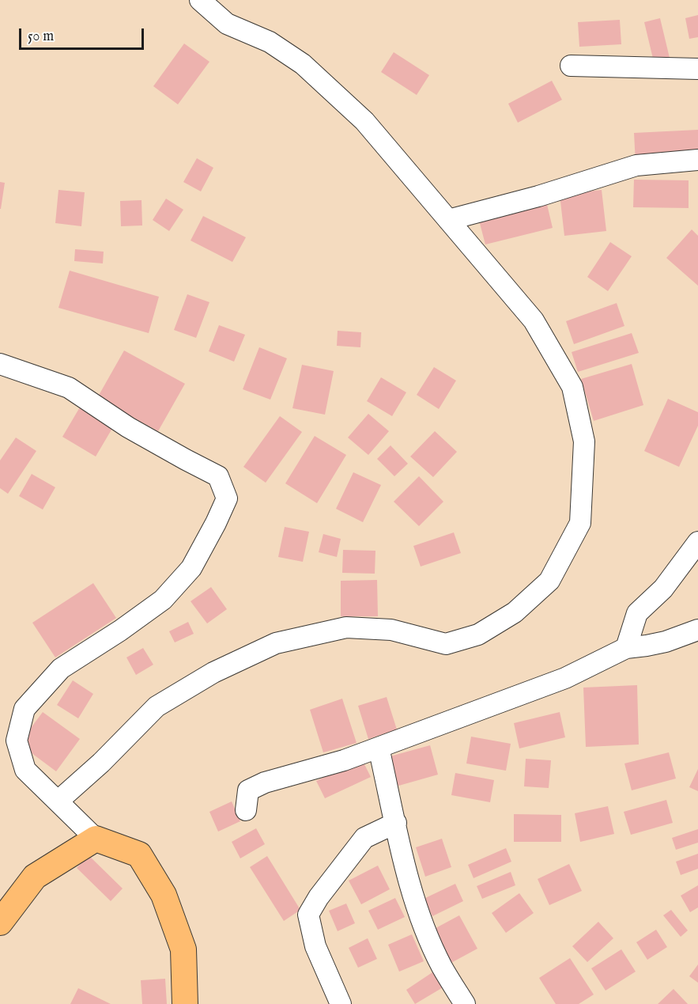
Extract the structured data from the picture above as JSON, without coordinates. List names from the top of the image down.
{
  "scale_bar": "50 m"
}
